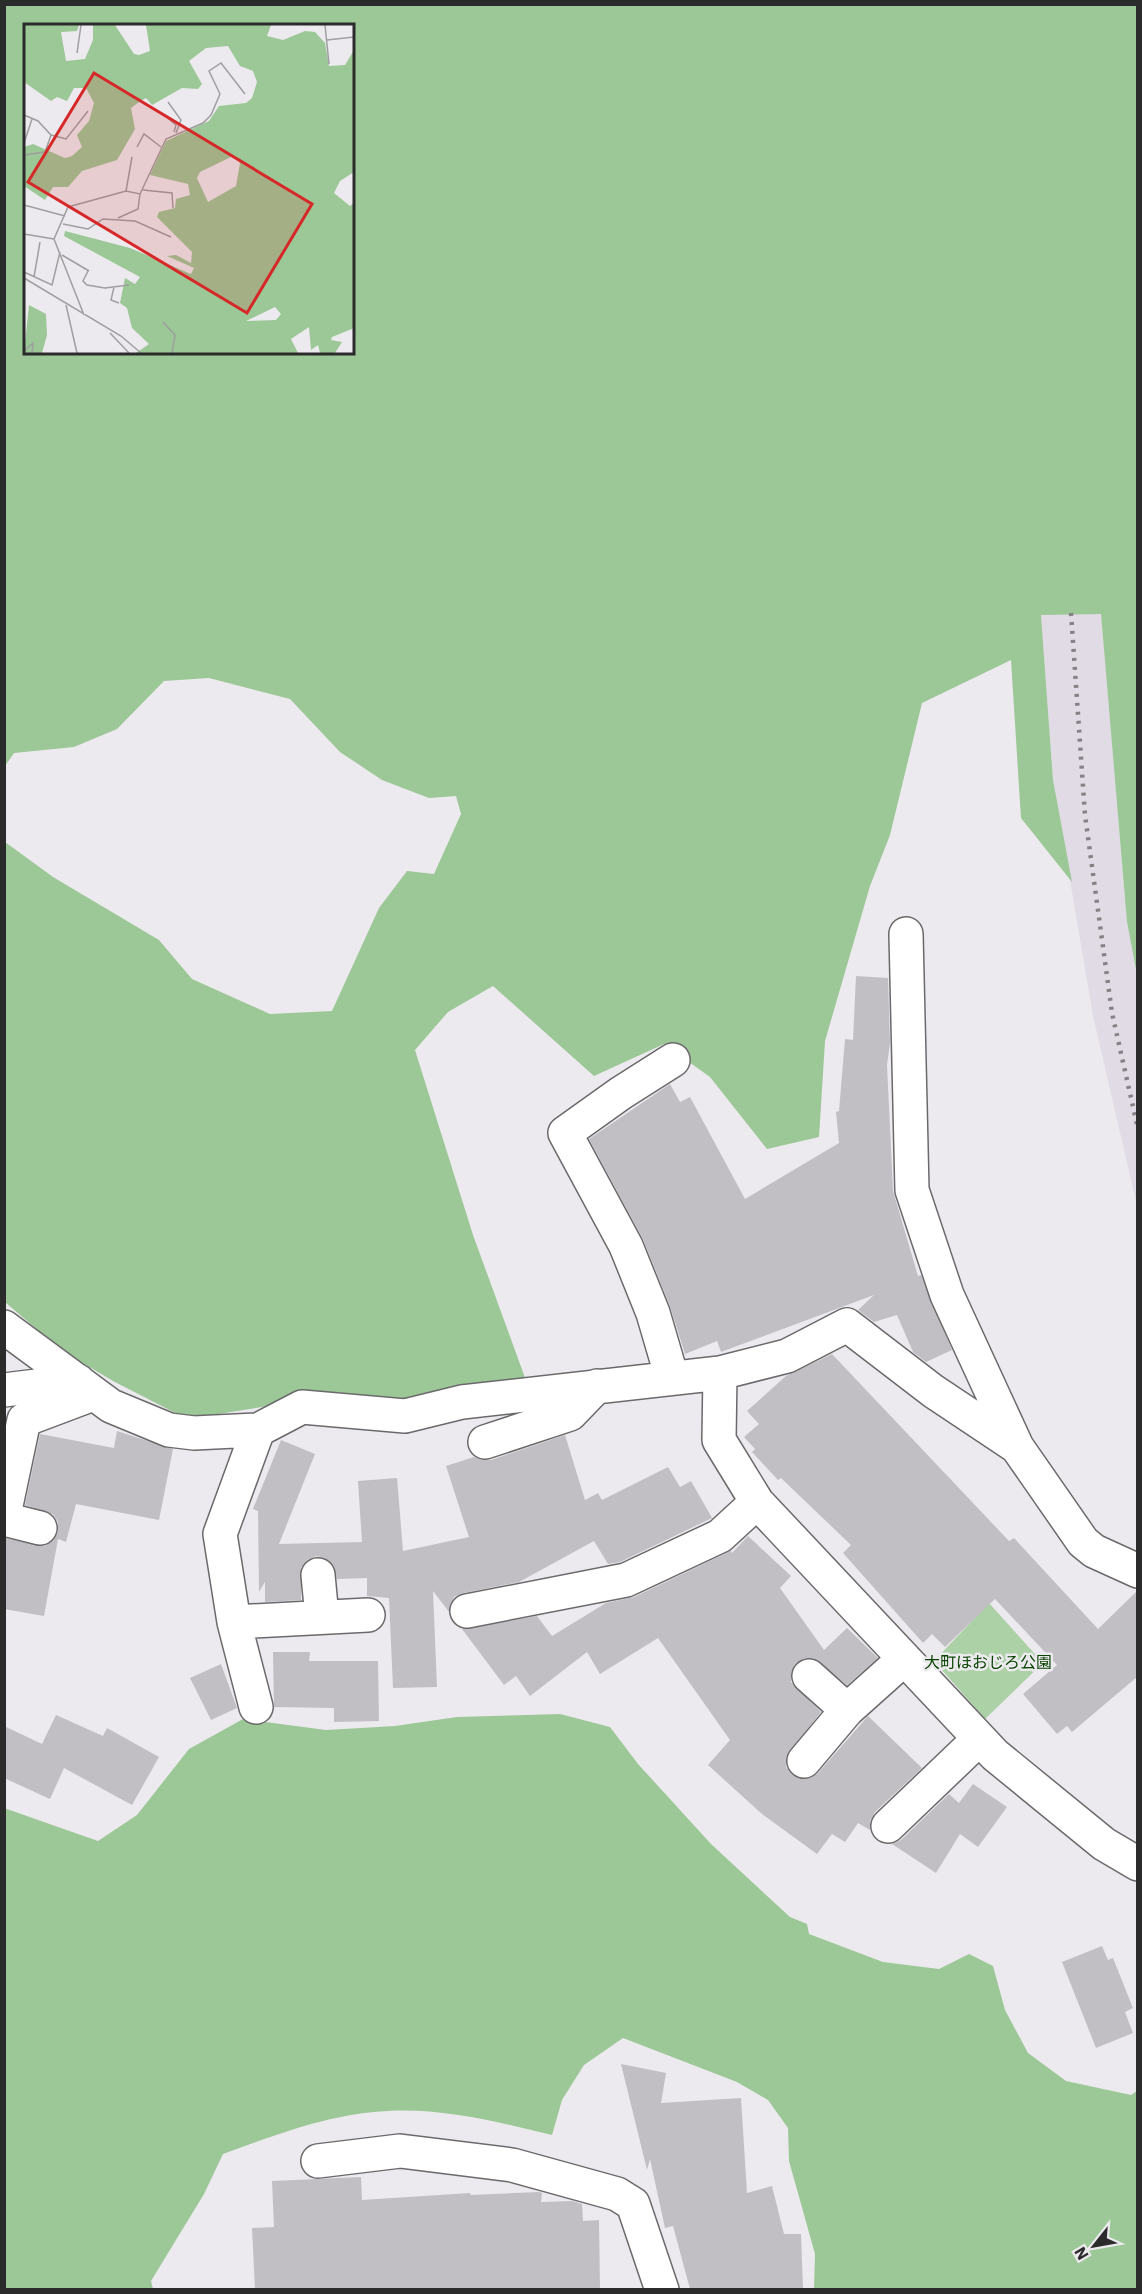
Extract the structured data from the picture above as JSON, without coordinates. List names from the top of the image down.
{
  "parks": ["大町ほおじろ公園"],
  "north": "bottom left"
}
